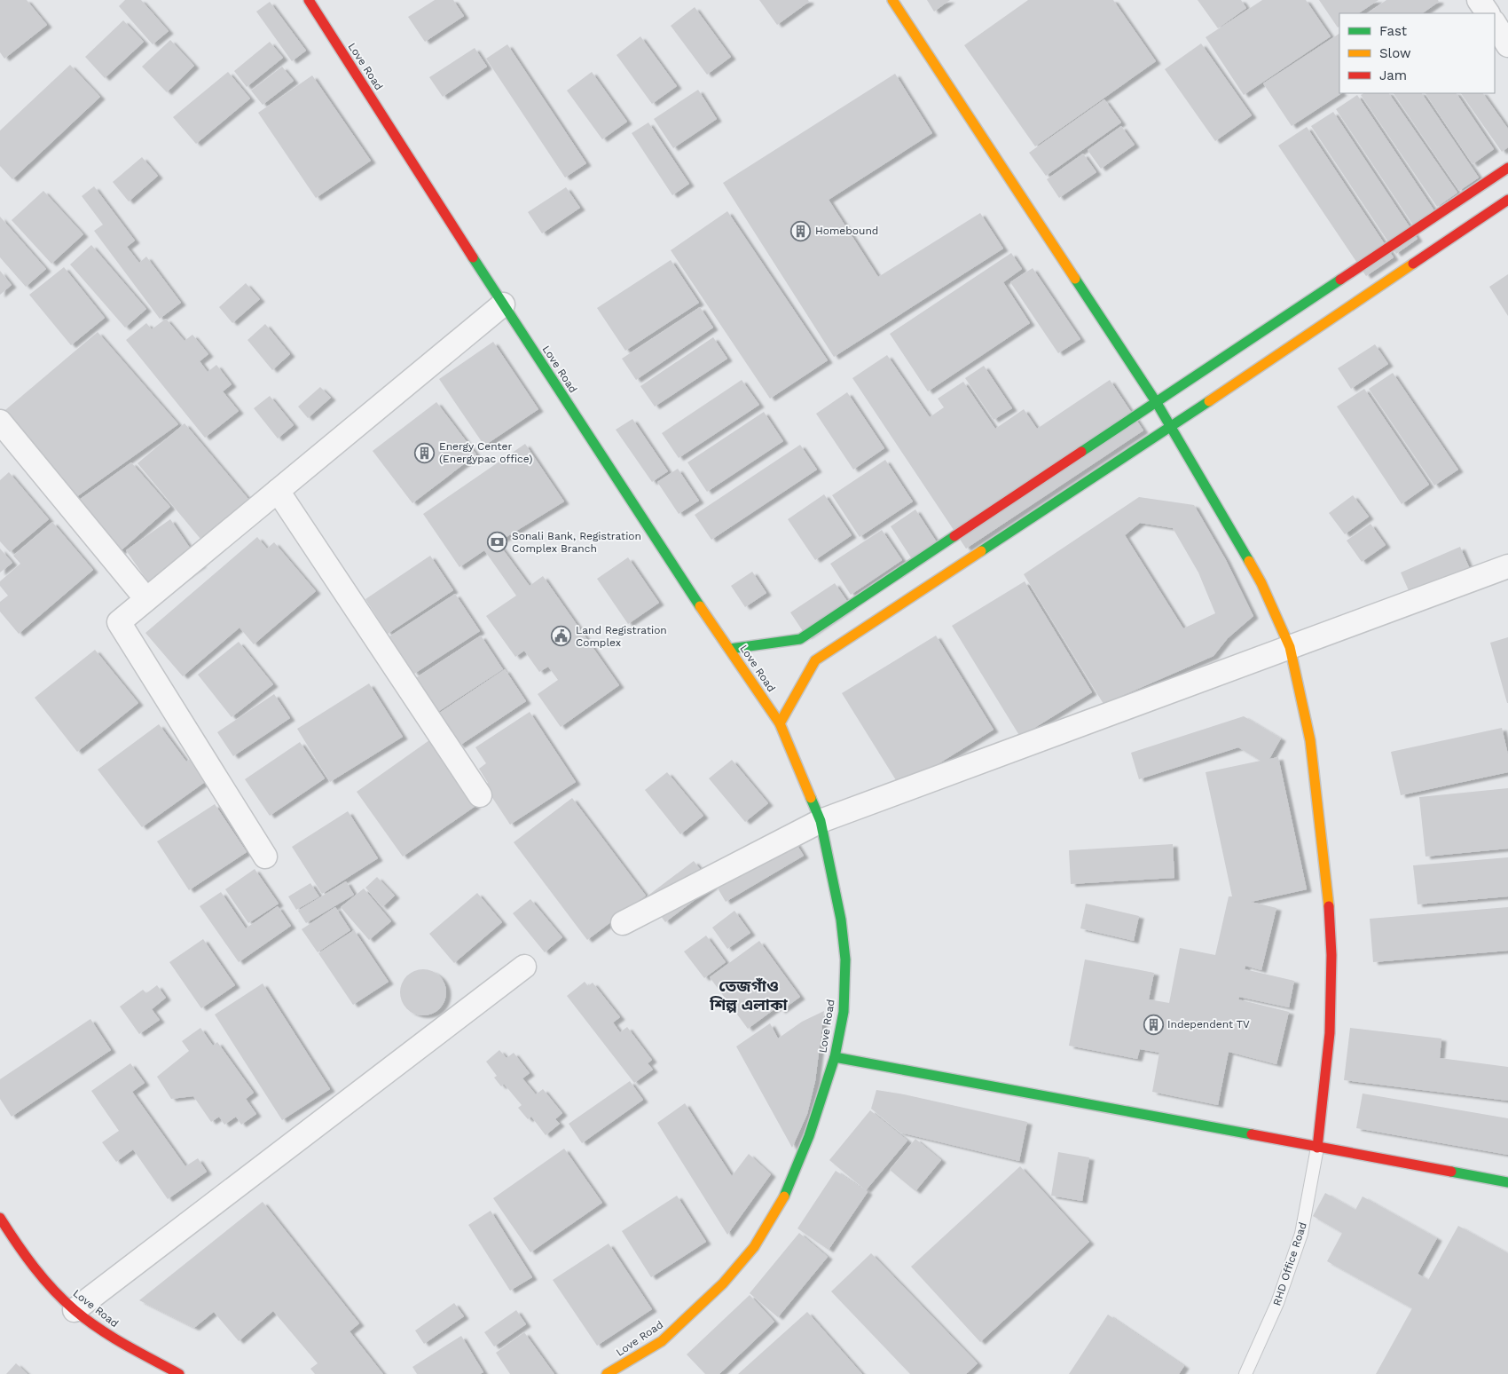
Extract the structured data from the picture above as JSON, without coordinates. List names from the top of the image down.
{
  "streets": {
    "main road": ["Love Road"],
    "lane": ["RHD Office Road"]
  },
  "districts": ["তেজগাঁও শিল্প এলাকা"],
  "places": {
    "building": ["Homebound", "Energy Center (Energypac office)", "Independent TV"],
    "bank": ["Sonali Bank, Registration Complex Branch"],
    "public building": ["Land Registration Complex"]
  },
  "legend": ["Fast", "Slow", "Jam"]
}
